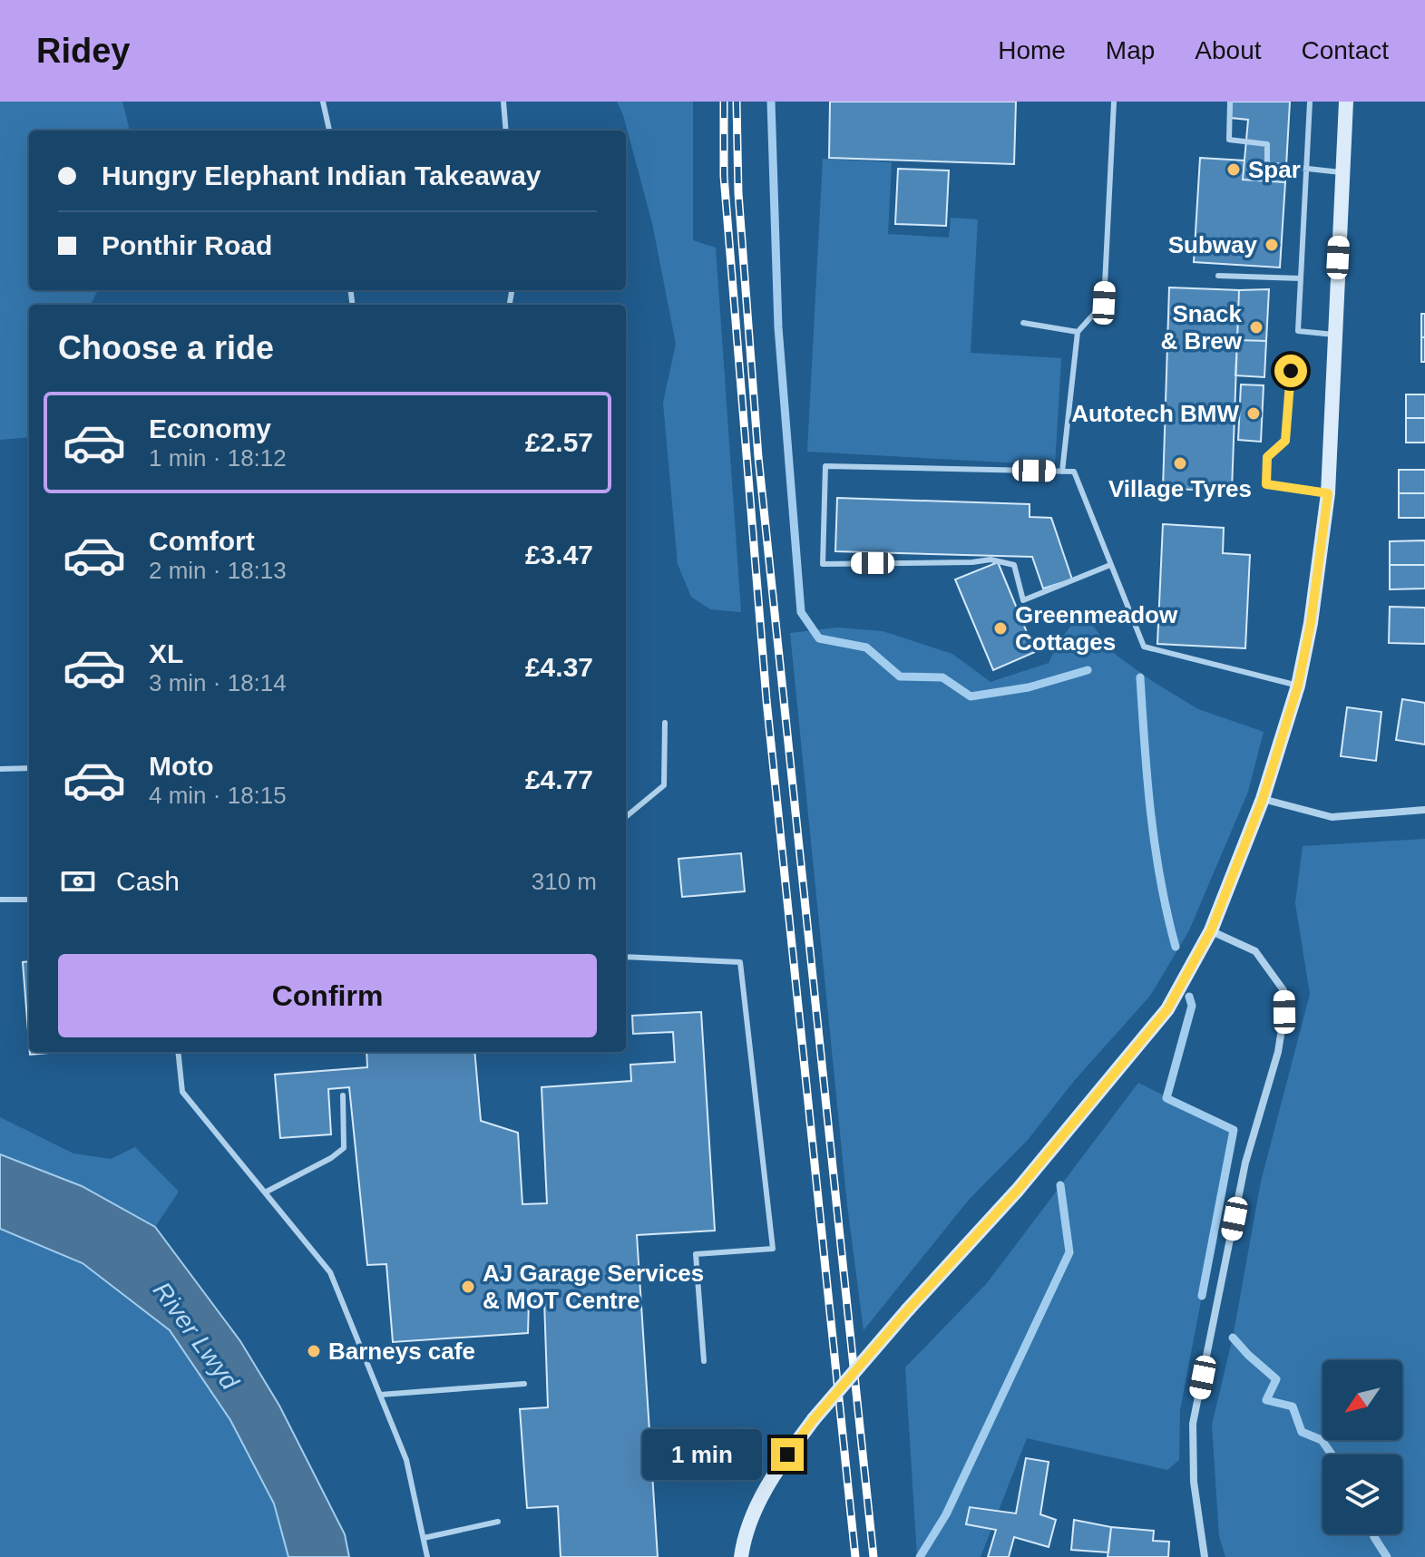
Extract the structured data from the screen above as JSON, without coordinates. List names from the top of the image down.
{
  "water": ["River Lwyd"],
  "places": [
    "Spar",
    "Subway",
    "Snack & Brew",
    "Autotech BMW",
    "Village Tyres",
    "Greenmeadow Cottages",
    "AJ Garage Services & MOT Centre",
    "Barneys cafe"
  ],
  "north": "bottom left",
  "page": {
    "header": "Ridey",
    "nav": [
      "Home",
      "Map",
      "About",
      "Contact"
    ],
    "banner": ["Hungry Elephant Indian Takeaway", "Ponthir Road"],
    "heading": "Choose a ride",
    "list": [
      {
        "name": "Economy",
        "note": "1 min · 18:12",
        "value": "£2.57"
      },
      {
        "name": "Comfort",
        "note": "2 min · 18:13",
        "value": "£3.47"
      },
      {
        "name": "XL",
        "note": "3 min · 18:14",
        "value": "£4.37"
      },
      {
        "name": "Moto",
        "note": "4 min · 18:15",
        "value": "£4.77"
      }
    ],
    "pay": ["Cash", "310 m"],
    "buttons": "Confirm",
    "bubble": "1 min"
  }
}
